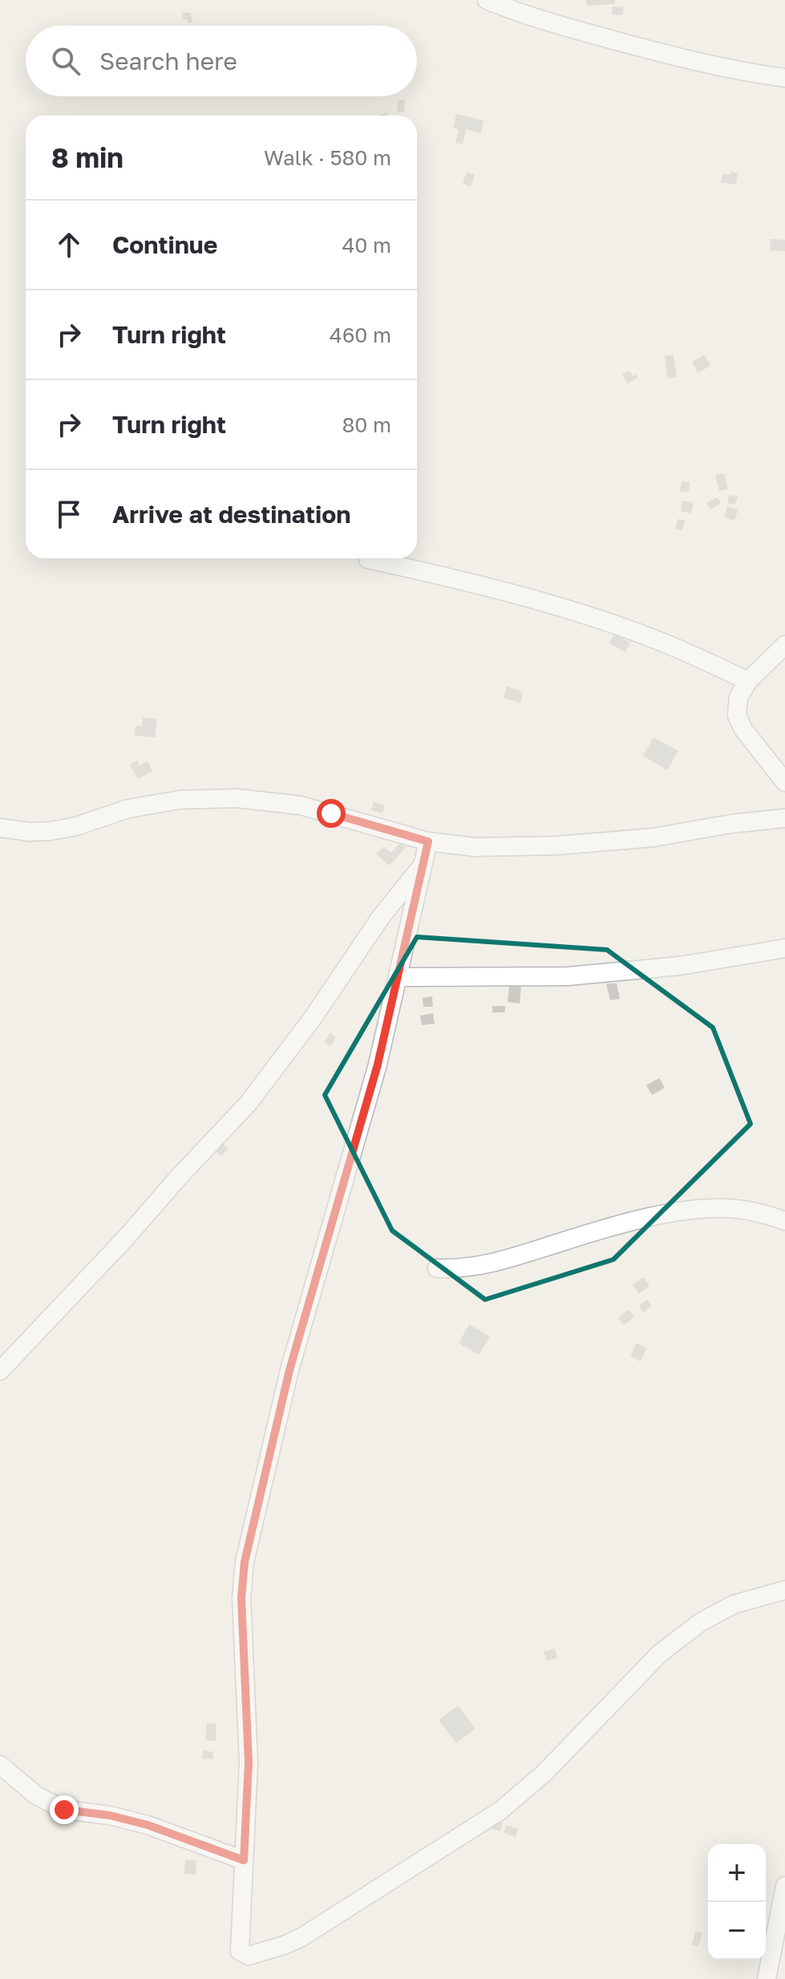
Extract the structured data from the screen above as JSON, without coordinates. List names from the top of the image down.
{
  "page": {
    "search": "Search here",
    "heading": ["8 min", "Walk · 580 m"],
    "list": [
      ["Continue", "40 m"],
      ["Turn right", "460 m"],
      ["Turn right", "80 m"],
      "Arrive at destination"
    ],
    "map_buttons": ["+", "−"]
  }
}
